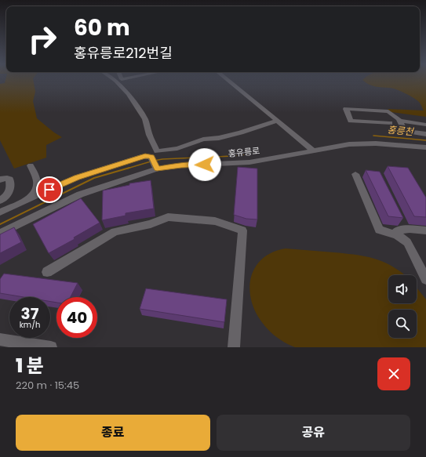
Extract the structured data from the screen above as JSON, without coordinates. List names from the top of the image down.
{
  "streets": {
    "street": ["홍유릉로"]
  },
  "water": ["홍릉천"],
  "page": {
    "turn": ["60 m", "홍유릉로212번길"],
    "speed": "37 km/h",
    "limit": "40",
    "heading": ["1 분", "220 m · 15:45"],
    "buttons": ["종료", "공유"]
  }
}
